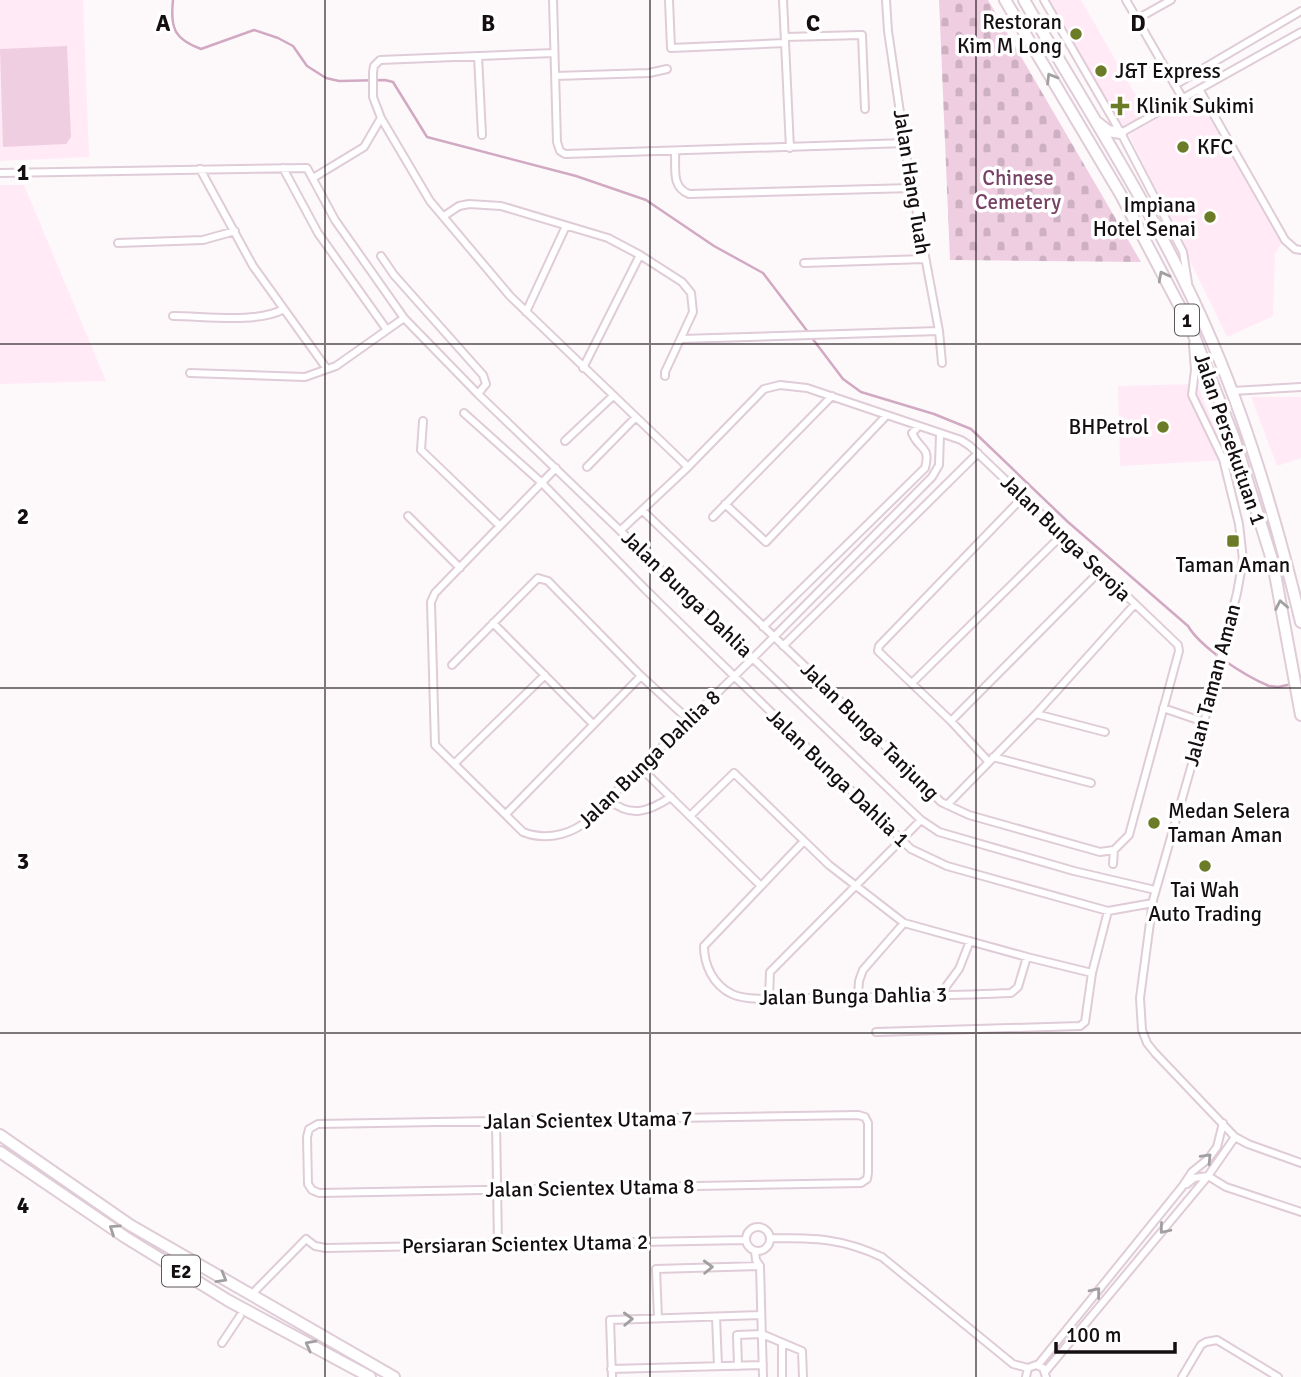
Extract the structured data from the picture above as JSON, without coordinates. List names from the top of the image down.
{
  "streets": {
    "highway": ["1", "Jalan Persekutuan 1", "E2"],
    "street": [
      "Jalan Hang Tuah",
      "Jalan Bunga Seroja",
      "Jalan Bunga Dahlia",
      "Jalan Taman Aman",
      "Jalan Bunga Tanjung",
      "Jalan Bunga Dahlia 8",
      "Jalan Bunga Dahlia 1",
      "Jalan Bunga Dahlia 3",
      "Jalan Scientex Utama 7",
      "Jalan Scientex Utama 8",
      "Persiaran Scientex Utama 2"
    ]
  },
  "crossings": [
    ["Jalan Bunga Seroja", "Jalan Bunga Tanjung"],
    ["Jalan Bunga Seroja", "Jalan Bunga Dahlia 8"],
    ["Jalan Bunga Dahlia", "Jalan Taman Aman"],
    ["Jalan Bunga Dahlia", "Jalan Bunga Dahlia 8"],
    ["Jalan Taman Aman", "Jalan Bunga Dahlia 1"],
    ["Jalan Bunga Tanjung", "Jalan Bunga Dahlia 8"],
    ["Jalan Bunga Dahlia 8", "Jalan Bunga Dahlia 1"],
    ["Jalan Scientex Utama 7", "Jalan Scientex Utama 8"]
  ],
  "parks": ["Chinese Cemetery"],
  "places": {
    "other": [
      "Restoran Kim M Long",
      "J&T Express",
      "KFC",
      "Impiana Hotel Senai",
      "BHPetrol",
      "Medan Selera Taman Aman",
      "Tai Wah Auto Trading"
    ],
    "health": ["Klinik Sukimi"],
    "transit": ["Taman Aman"]
  },
  "scale_bar": "100 m",
  "grid": {
    "columns": [
      "A",
      "B",
      "C",
      "D"
    ],
    "rows": [
      "1",
      "2",
      "3",
      "4"
    ]
  }
}
